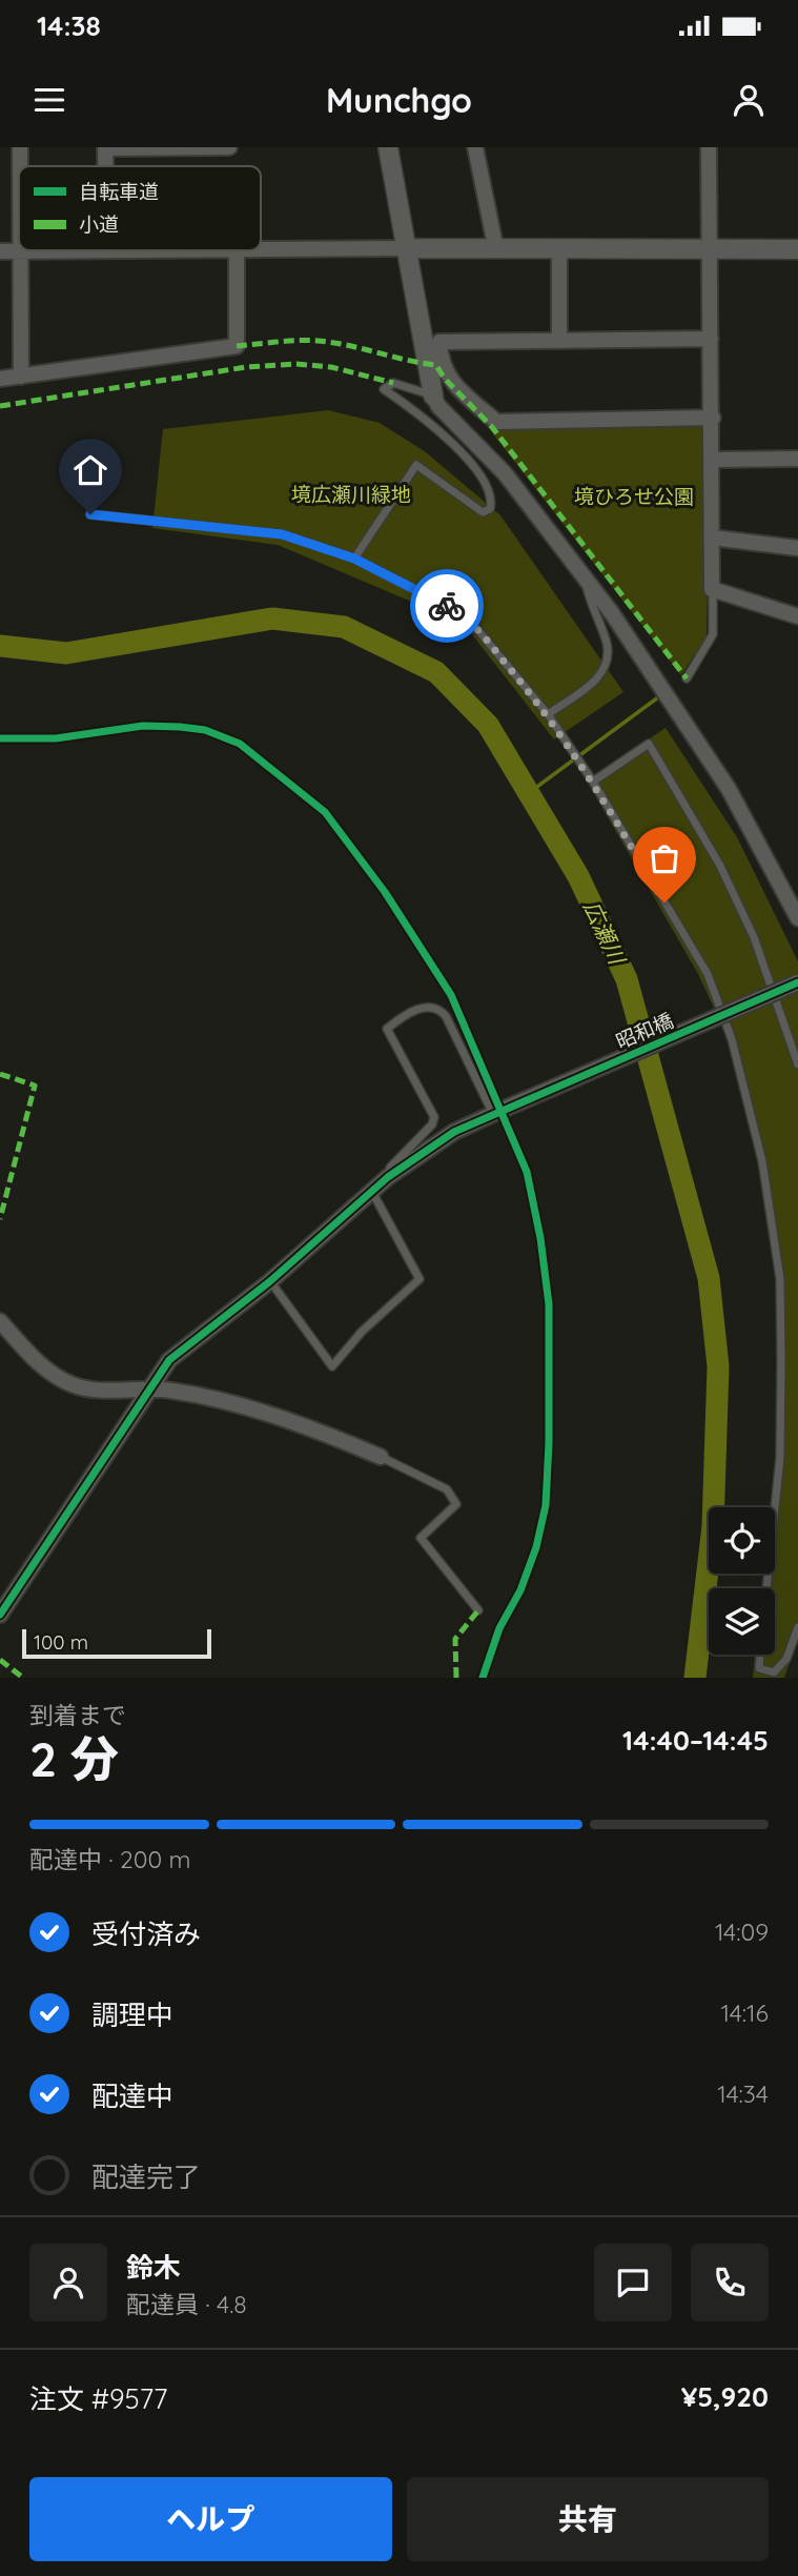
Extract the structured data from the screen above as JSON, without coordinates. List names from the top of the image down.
{
  "streets": {
    "street": ["昭和橋"]
  },
  "water": ["広瀬川"],
  "parks": ["境広瀬川緑地", "境ひろせ公園"],
  "legend": ["自転車道", "小道"],
  "scale_bar": "100 m",
  "page": {
    "status": "14:38",
    "header": "Munchgo",
    "scale": "100 m",
    "heading": ["2 分", "到着まで", "14:40–14:45"],
    "panel": [
      "鈴木",
      "配達員 · 4.8",
      "注文 #9577",
      "¥5,920"
    ],
    "bar": "配達中 · 200 m",
    "list": [
      ["受付済み", "14:09"],
      ["調理中", "14:16"],
      ["配達中", "14:34"],
      "配達完了"
    ],
    "buttons": ["ヘルプ", "共有"]
  }
}
